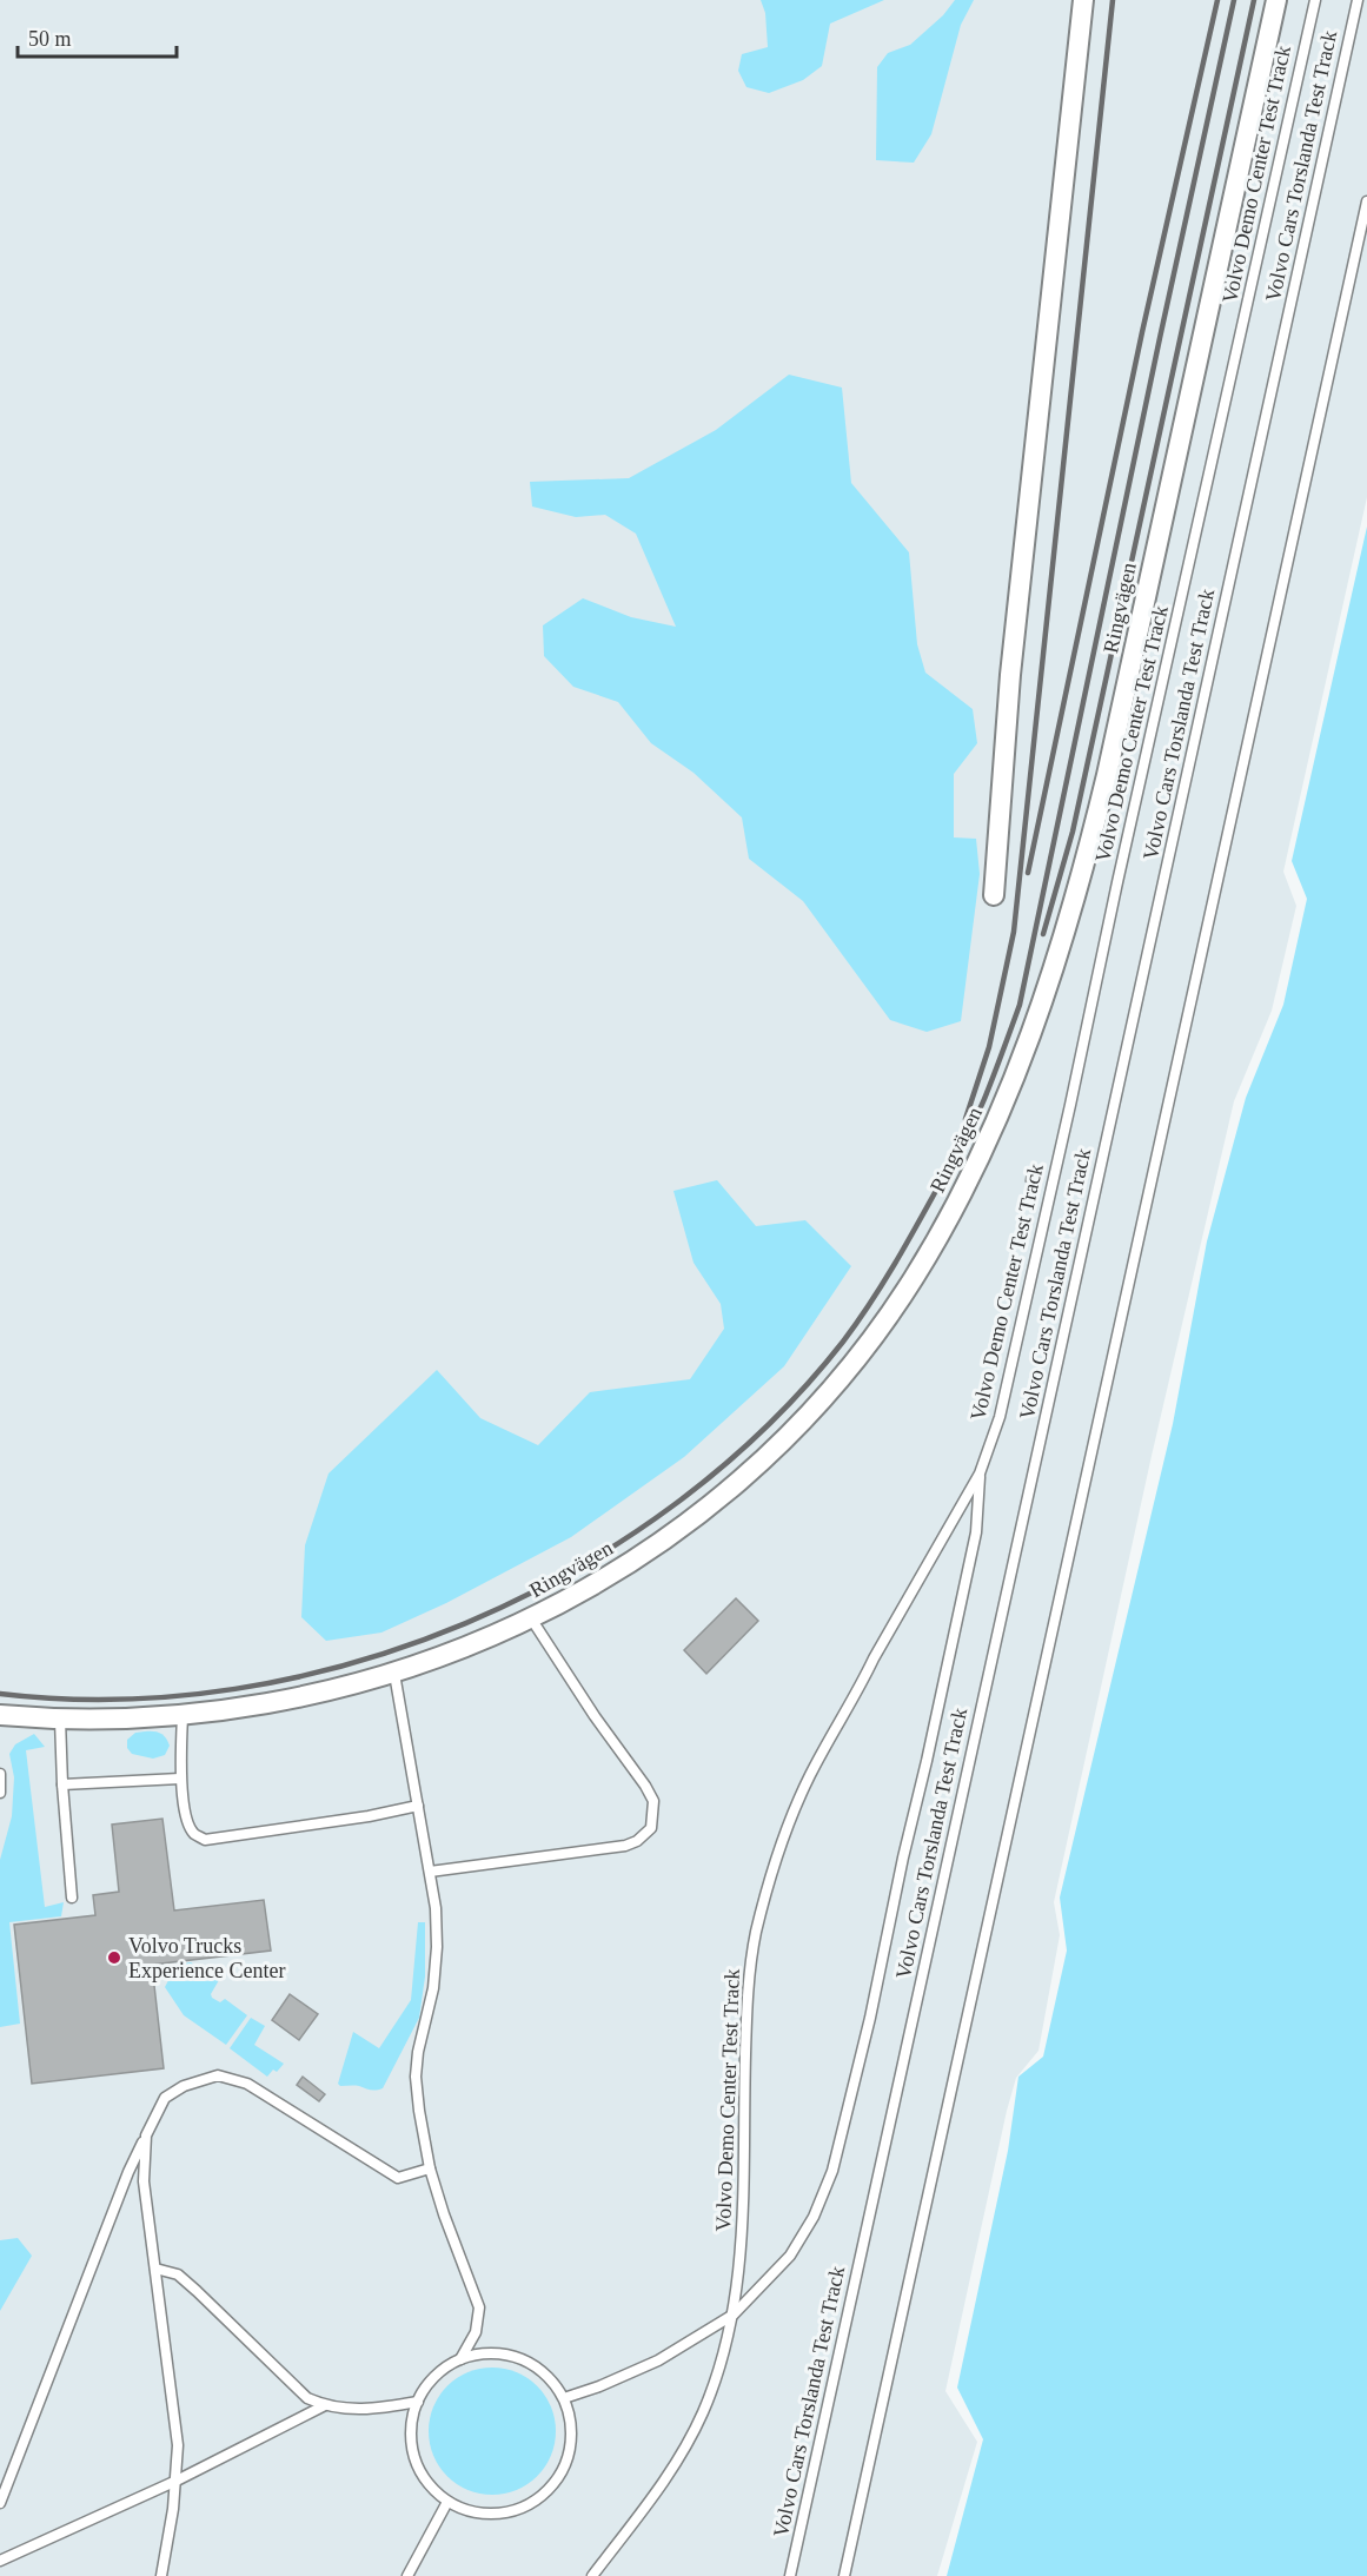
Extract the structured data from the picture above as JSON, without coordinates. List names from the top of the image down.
{
  "streets": {
    "street": ["Ringvägen"],
    "lane": ["Volvo Cars Torslanda Test Track", "Volvo Demo Center Test Track"]
  },
  "places": ["Volvo Trucks Experience Center"],
  "scale_bar": "50 m"
}
